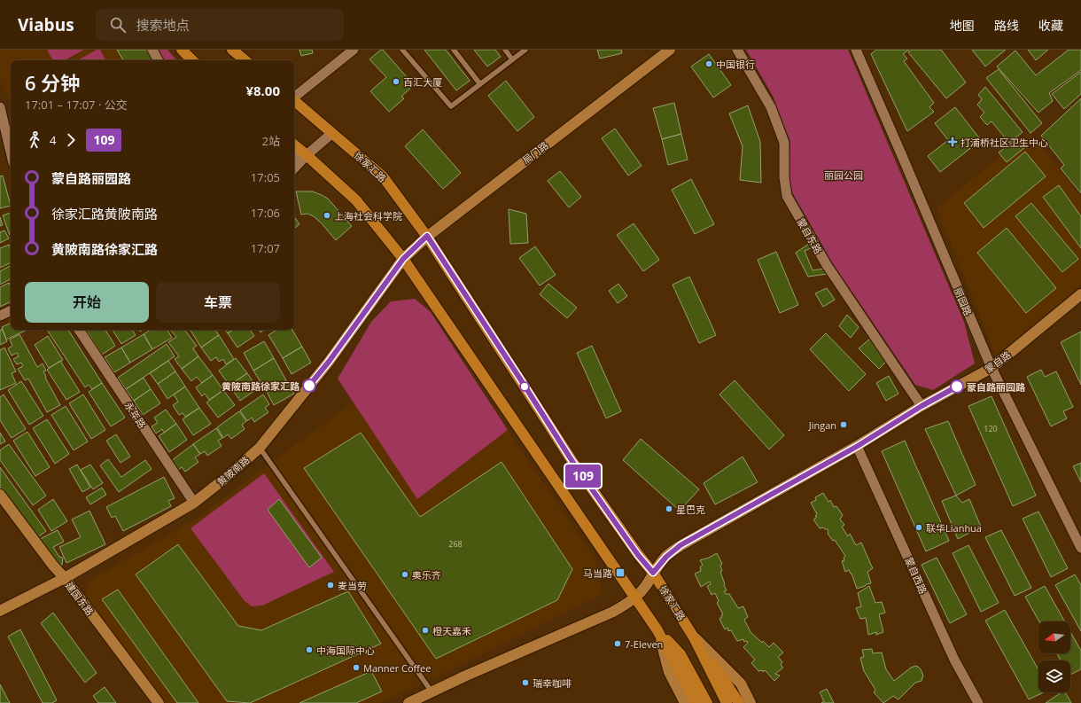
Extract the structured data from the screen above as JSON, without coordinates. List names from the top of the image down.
{
  "streets": {
    "main road": ["徐家汇路"],
    "street": [
      "局门路",
      "蒙自东路",
      "丽园路",
      "蒙自路",
      "永年路",
      "黄陂南路",
      "蒙自西路",
      "建国东路"
    ]
  },
  "crossings": [
    ["局门路", "徐家汇路"],
    ["局门路", "黄陂南路"],
    ["徐家汇路", "蒙自路"],
    ["蒙自东路", "蒙自路"],
    ["丽园路", "蒙自路"],
    ["蒙自路", "蒙自西路"],
    ["永年路", "黄陂南路"],
    ["黄陂南路", "建国东路"]
  ],
  "parks": ["丽园公园"],
  "places": {
    "other": [
      "中国银行",
      "百汇大厦",
      "上海社会科学院",
      "黄陂南路徐家汇路",
      "蒙自路丽园路",
      "Jingan",
      "星巴克",
      "联华Lianhua",
      "奥乐齐",
      "麦当劳",
      "橙天嘉禾",
      "7-Eleven",
      "中海国际中心",
      "Manner Coffee",
      "瑞幸咖啡"
    ],
    "health": ["打浦桥社区卫生中心"],
    "transit": ["马当路"]
  },
  "lines": ["bus line 109"],
  "house_numbers": ["120", "268"],
  "north": "left",
  "page": {
    "header": "Viabus",
    "search": "搜索地点",
    "nav": ["地图", "路线", "收藏"],
    "on_map": "109",
    "heading": ["6 分钟", "17:01 – 17:07 · 公交", "¥8.00"],
    "legs": ["4", "109", "2站"],
    "list": [
      {
        "name": "蒙自路丽园路",
        "value": "17:05"
      },
      {
        "name": "徐家汇路黄陂南路",
        "value": "17:06"
      },
      {
        "name": "黄陂南路徐家汇路",
        "value": "17:07"
      }
    ],
    "buttons": ["开始", "车票"]
  }
}
